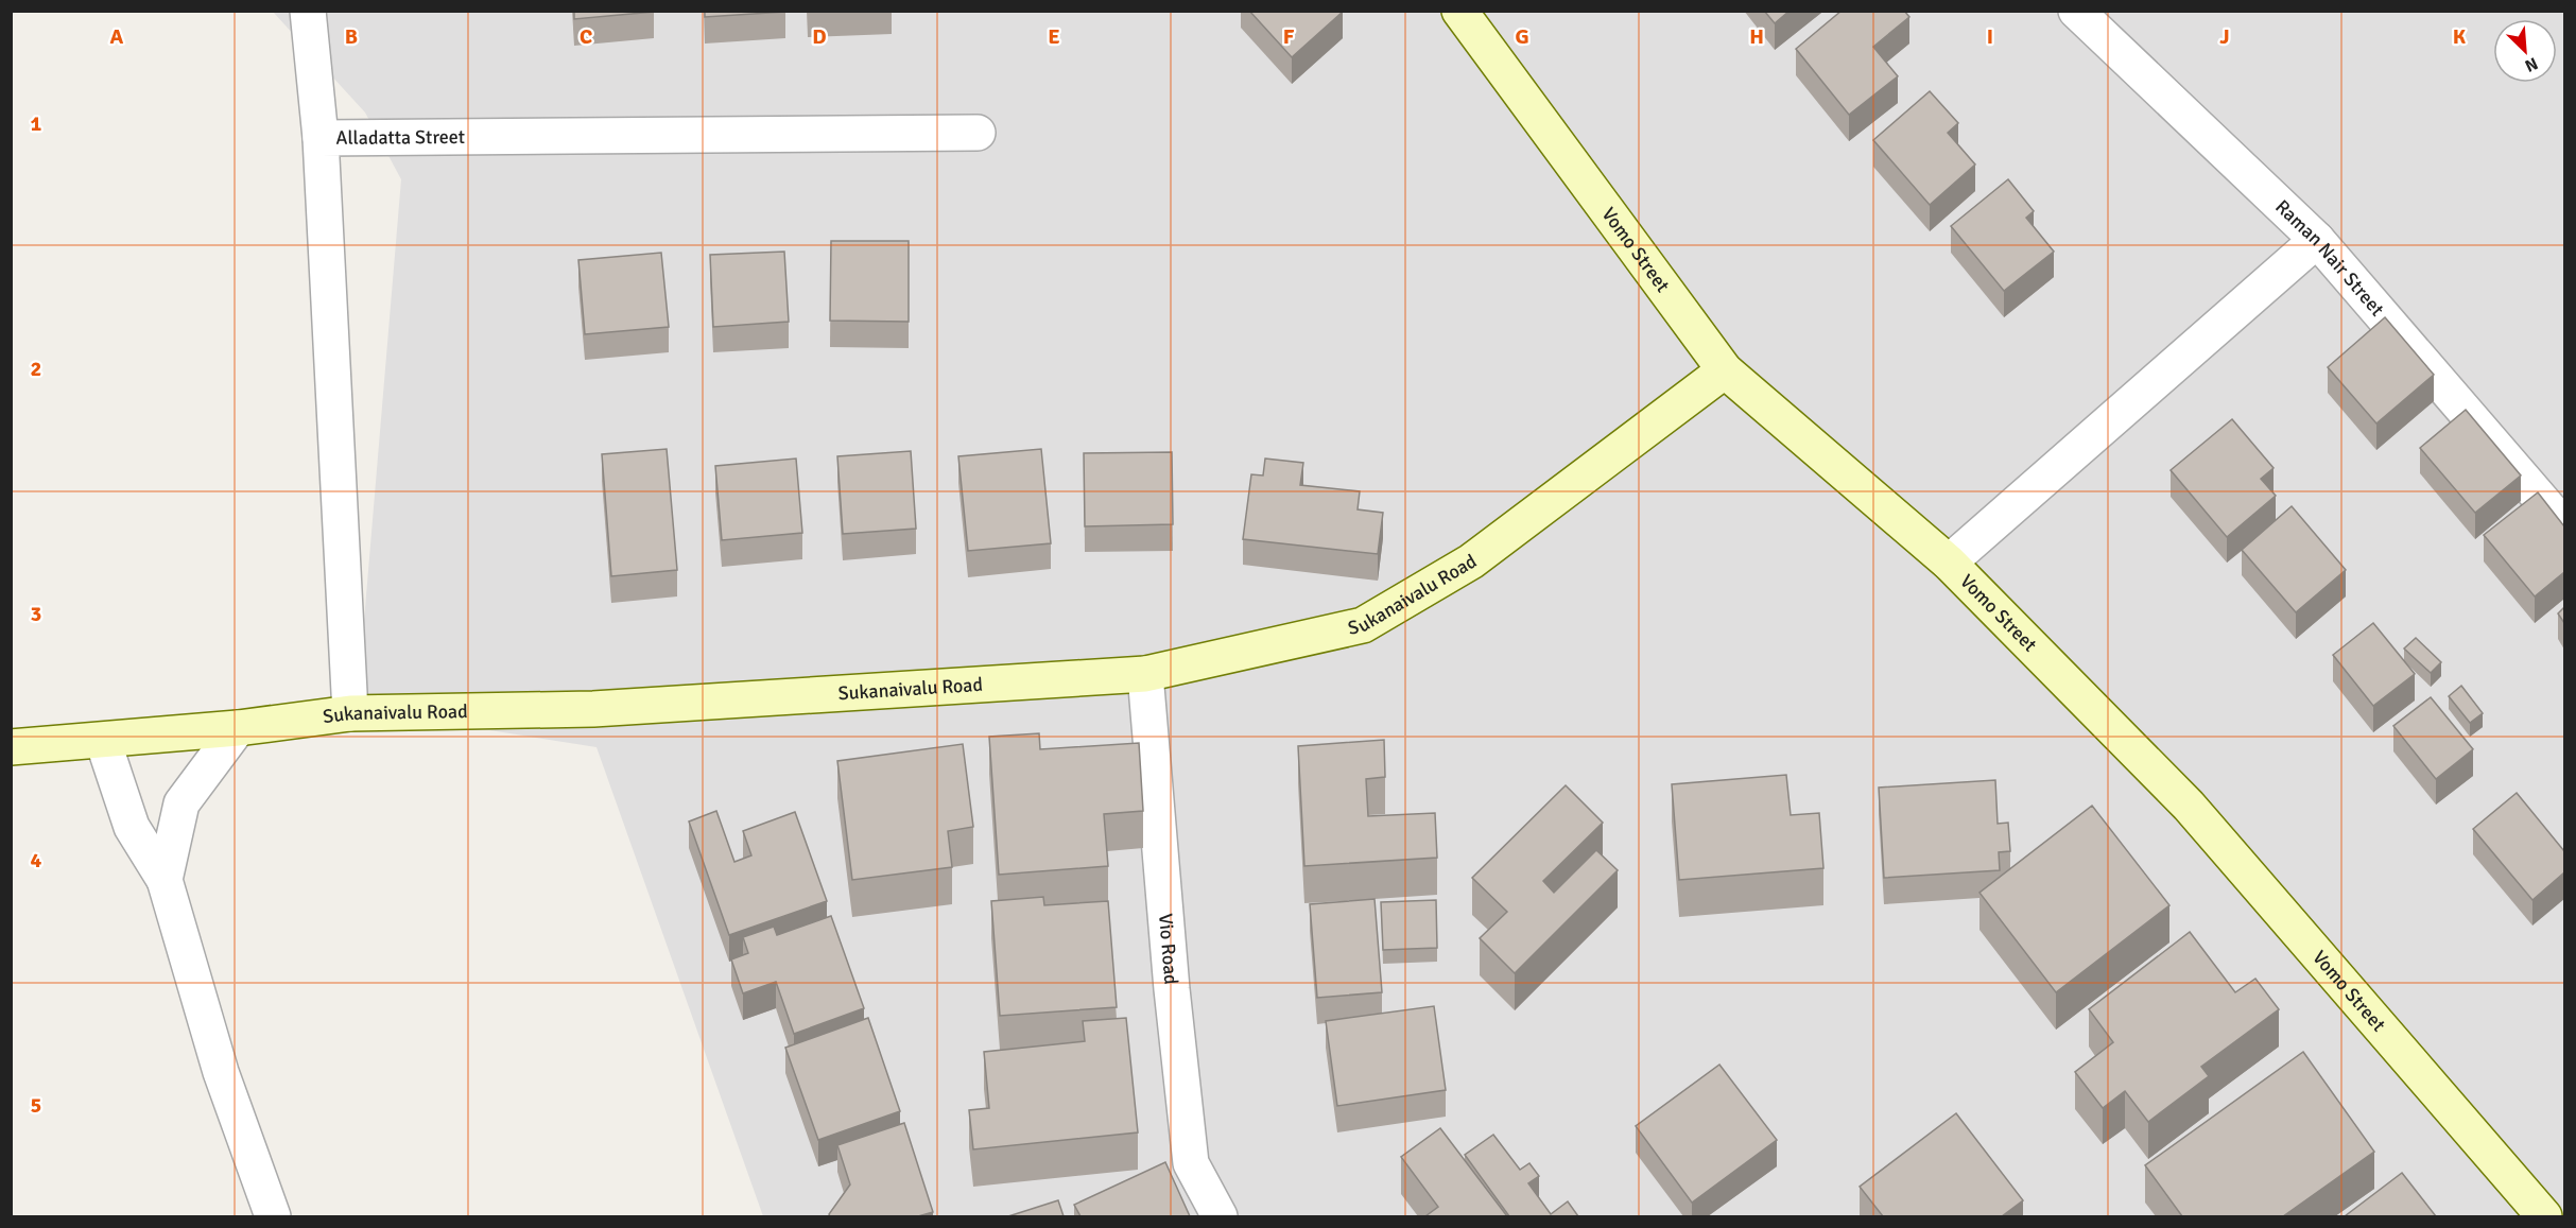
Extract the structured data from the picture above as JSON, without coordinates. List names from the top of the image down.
{
  "streets": {
    "main road": ["Vomo Street", "Sukanaivalu Road"],
    "street": ["Alladatta Street", "Raman Nair Street", "Vio Road"]
  },
  "crossings": [
    ["Alladatta Street", "Sukanaivalu Road"],
    ["Vomo Street", "Sukanaivalu Road"],
    ["Sukanaivalu Road", "Vio Road"]
  ],
  "north": "bottom right",
  "grid": {
    "columns": [
      "A",
      "B",
      "C",
      "D",
      "E",
      "F",
      "G",
      "H",
      "I",
      "J",
      "K"
    ],
    "rows": [
      "1",
      "2",
      "3",
      "4",
      "5"
    ]
  }
}
